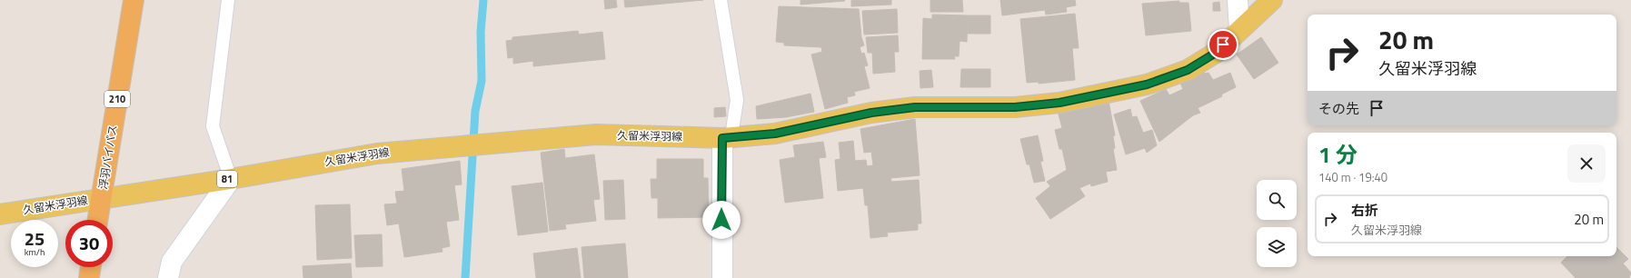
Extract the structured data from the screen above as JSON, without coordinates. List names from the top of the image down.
{
  "streets": {
    "highway": ["210", "浮羽バイパス"],
    "main road": ["久留米浮羽線", "81"]
  },
  "crossings": [
    ["久留米浮羽線", "浮羽バイパス"]
  ],
  "page": {
    "turn": ["20 m", "久留米浮羽線"],
    "then": "その先",
    "heading": ["1 分", "140 m · 19:40"],
    "list": [
      {
        "name": "右折",
        "note": "久留米浮羽線",
        "value": "20 m"
      }
    ],
    "speed": "25 km/h",
    "limit": "30"
  }
}
